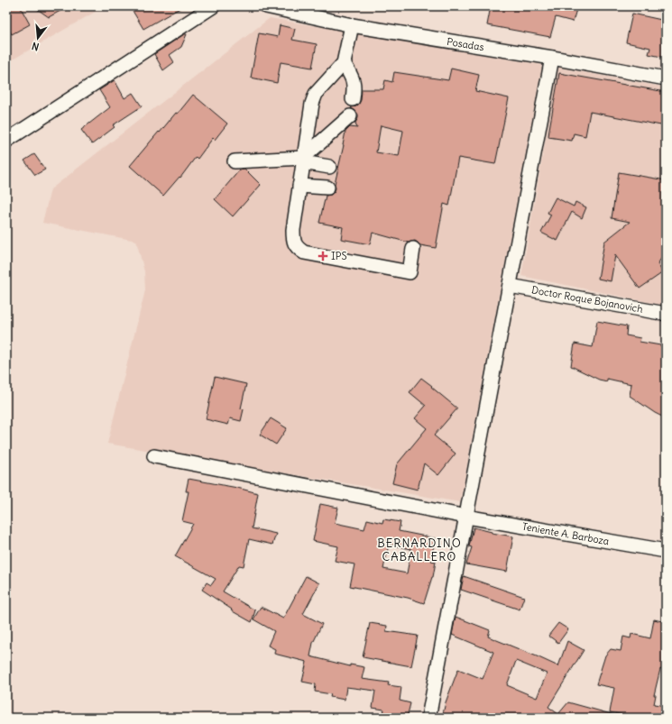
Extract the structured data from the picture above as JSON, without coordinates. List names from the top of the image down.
{
  "streets": {
    "street": ["Posadas", "Doctor Roque Bojanovich", "Teniente A. Barboza"]
  },
  "districts": ["BERNARDINO CABALLERO"],
  "places": {
    "health": ["IPS"]
  },
  "north": "bottom"
}
